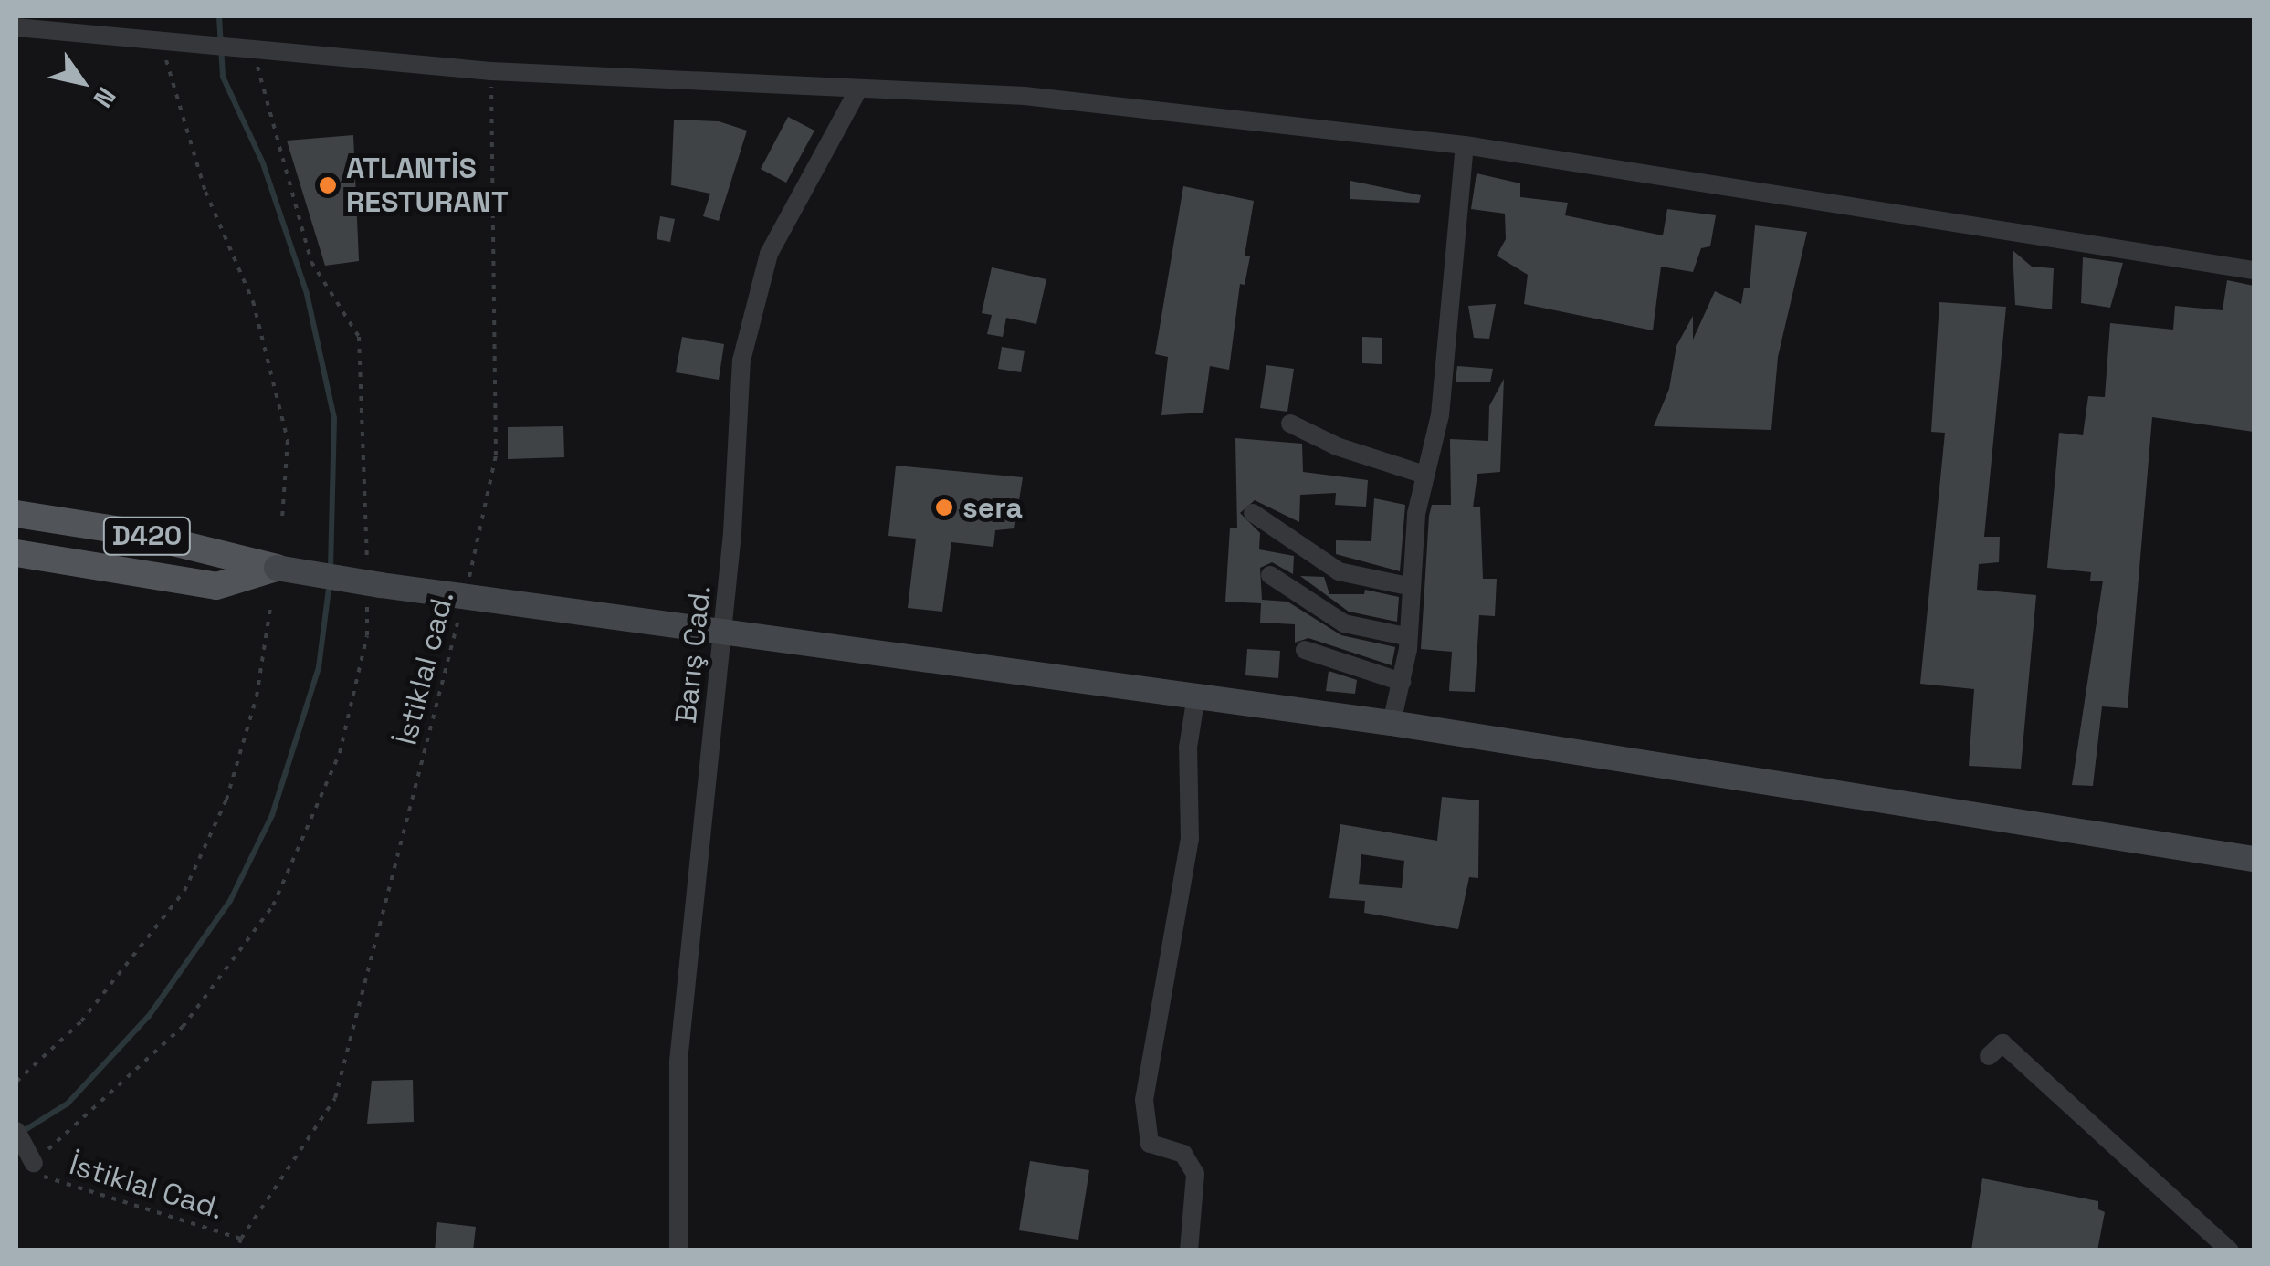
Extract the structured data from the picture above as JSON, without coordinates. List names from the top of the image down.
{
  "streets": {
    "main road": ["D420"],
    "street": ["Barış Cad."],
    "path": ["İstiklal cad.", "İstiklal Cad."]
  },
  "crossings": [
    ["İstiklal cad.", "İstiklal Cad."]
  ],
  "places": ["ATLANTİS RESTURANT", "sera"],
  "north": "bottom right"
}
